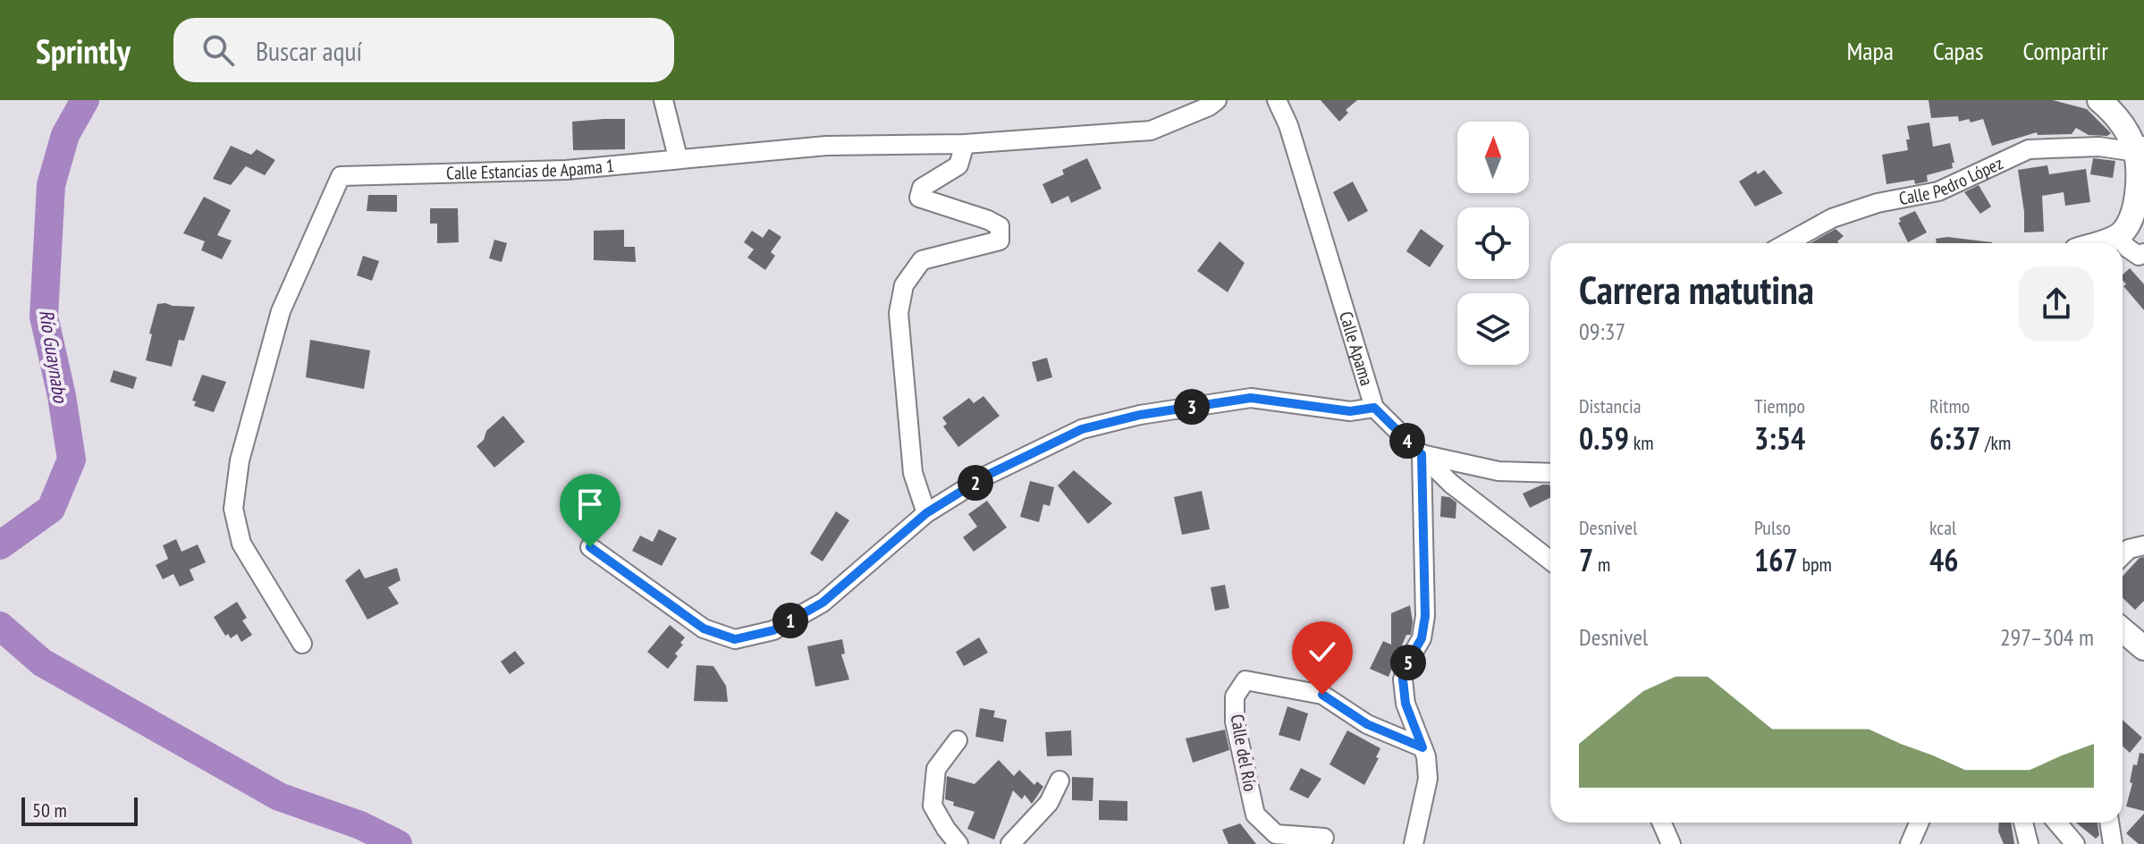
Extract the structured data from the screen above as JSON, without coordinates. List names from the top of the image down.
{
  "streets": {
    "street": [
      "Calle Estancias de Apama 1",
      "Calle Pedro López",
      "Calle Apama",
      "Calle del Río"
    ]
  },
  "water": ["Río Guaynabo"],
  "scale_bar": "50 m",
  "north": "top",
  "page": {
    "header": "Sprintly",
    "search": "Buscar aquí",
    "nav": ["Mapa", "Capas", "Compartir"],
    "heading": ["Carrera matutina", "09:37"],
    "stats": [
      ["Distancia", "0.59 km"],
      ["Tiempo", "3:54"],
      ["Ritmo", "6:37 /km"],
      ["Desnivel", "7 m"],
      ["Pulso", "167 bpm"],
      ["kcal", "46"]
    ],
    "pins": [
      "3",
      "4",
      "2",
      "1",
      "5"
    ],
    "chart": ["Desnivel", "297–304 m"],
    "scale": "50 m"
  }
}
